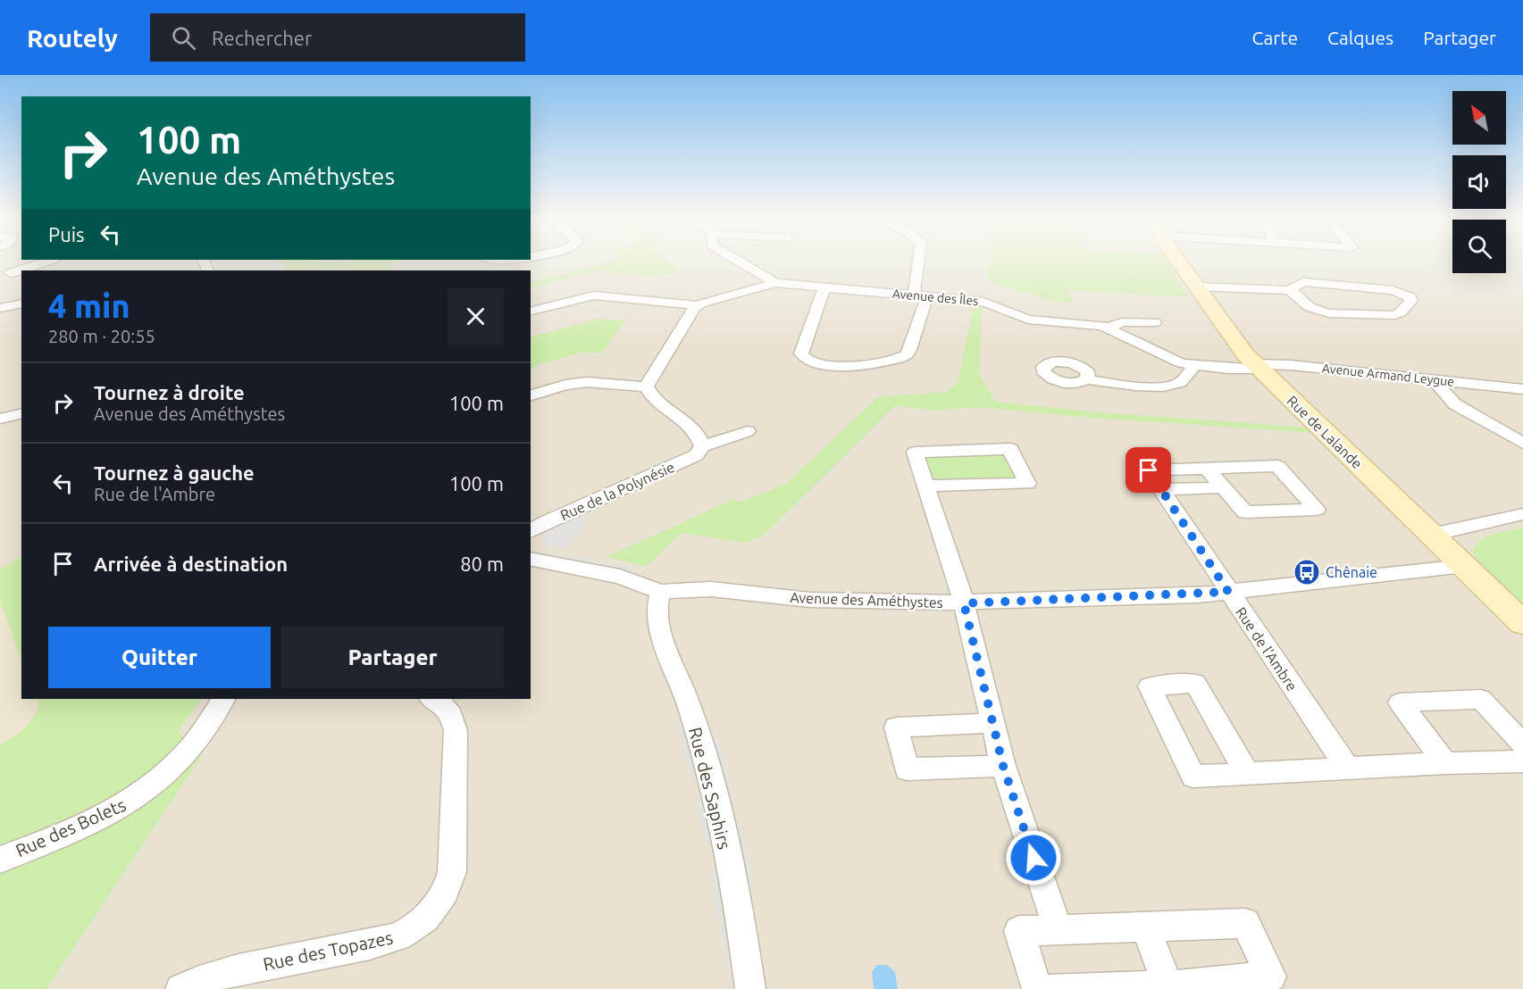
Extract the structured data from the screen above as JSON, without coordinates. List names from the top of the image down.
{
  "streets": {
    "street": [
      "Avenue des Îles",
      "Avenue Armand Leygue",
      "Rue de Lalande",
      "Rue de la Polynésie",
      "Avenue des Améthystes",
      "Rue de l'Ambre",
      "Rue des Saphirs",
      "Rue des Bolets",
      "Rue des Topazes"
    ]
  },
  "crossings": [
    ["Avenue des Îles", "Avenue Armand Leygue"],
    ["Avenue des Îles", "Rue de Lalande"],
    ["Avenue Armand Leygue", "Rue de Lalande"],
    ["Rue de Lalande", "Avenue des Améthystes"],
    ["Avenue des Améthystes", "Rue de l'Ambre"],
    ["Avenue des Améthystes", "Rue des Saphirs"]
  ],
  "places": {
    "bus stop": ["Chênaie"]
  },
  "north": "top left",
  "page": {
    "header": "Routely",
    "search": "Rechercher",
    "nav": ["Carte", "Calques", "Partager"],
    "turn": ["100 m", "Avenue des Améthystes"],
    "then": "Puis",
    "heading": ["4 min", "280 m · 20:55"],
    "list": [
      {
        "name": "Tournez à droite",
        "note": "Avenue des Améthystes",
        "value": "100 m"
      },
      {
        "name": "Tournez à gauche",
        "note": "Rue de l'Ambre",
        "value": "100 m"
      },
      {
        "name": "Arrivée à destination",
        "value": "80 m"
      }
    ],
    "buttons": ["Quitter", "Partager"]
  }
}
